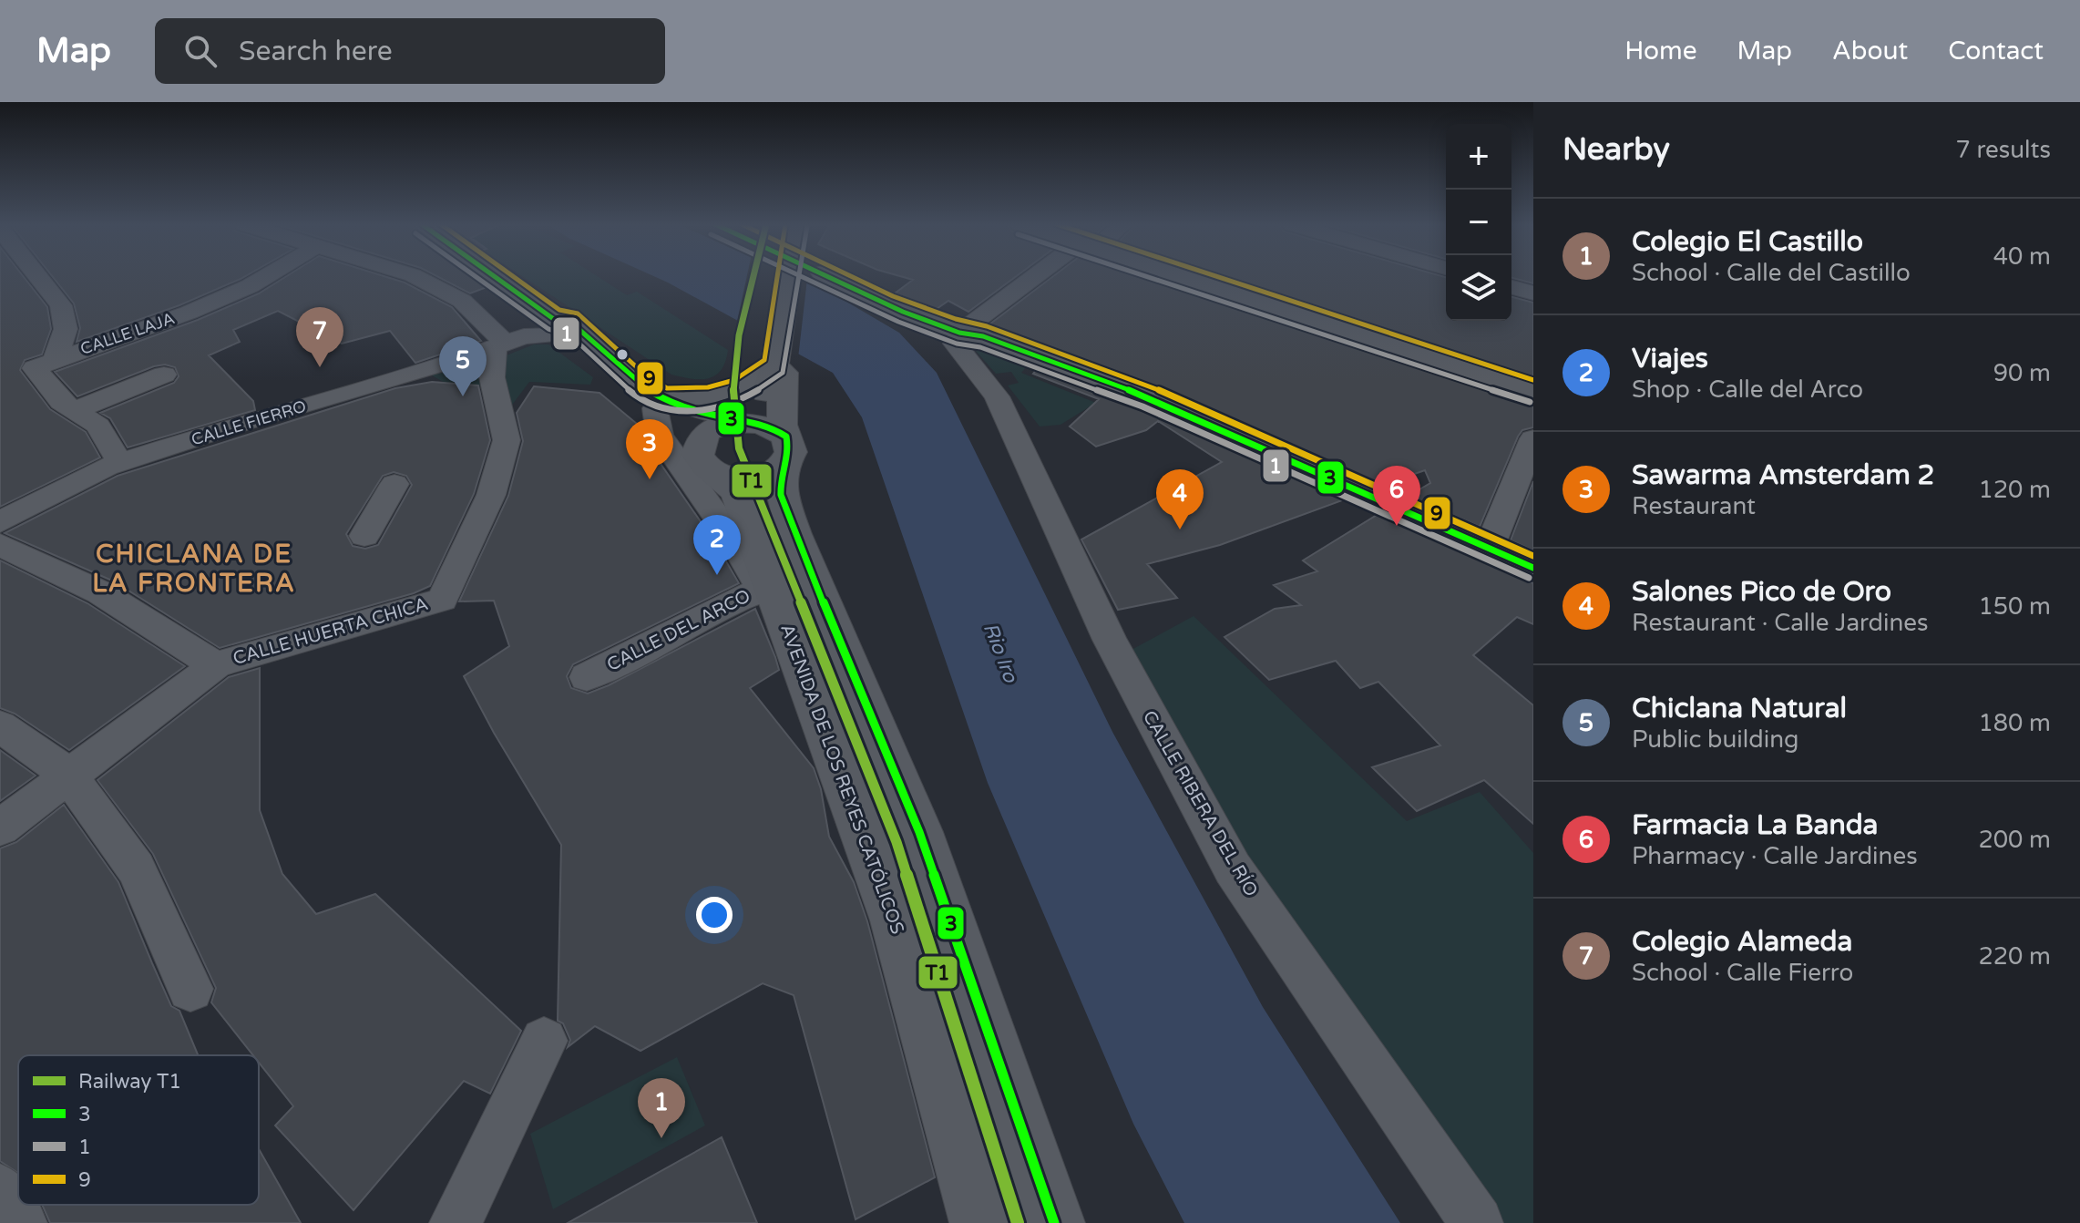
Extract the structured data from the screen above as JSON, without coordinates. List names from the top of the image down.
{
  "streets": {
    "main road": ["AVENIDA DE LOS REYES CATÓLICOS"],
    "street": [
      "CALLE LAJA",
      "CALLE FIERRO",
      "CALLE DEL ARCO",
      "CALLE HUERTA CHICA",
      "CALLE RIBERA DEL RÍO"
    ]
  },
  "crossings": [
    ["CALLE FIERRO", "CALLE HUERTA CHICA"],
    ["CALLE DEL ARCO", "AVENIDA DE LOS REYES CATÓLICOS"]
  ],
  "districts": ["CHICLANA DE LA FRONTERA"],
  "water": ["Rio Iro"],
  "lines": [
    "rail line T1",
    "transit line 3",
    "transit line 1",
    "transit line 9"
  ],
  "legend": [
    "Railway T1",
    "3",
    "1",
    "9"
  ],
  "page": {
    "header": "Map",
    "search": "Search here",
    "nav": [
      "Home",
      "Map",
      "About",
      "Contact"
    ],
    "heading": ["Nearby", "7 results"],
    "map_buttons": ["+", "−"],
    "list": [
      {
        "mark": "1",
        "name": "Colegio El Castillo",
        "note": "School · Calle del Castillo",
        "value": "40 m"
      },
      {
        "mark": "2",
        "name": "Viajes",
        "note": "Shop · Calle del Arco",
        "value": "90 m"
      },
      {
        "mark": "3",
        "name": "Sawarma Amsterdam 2",
        "note": "Restaurant",
        "value": "120 m"
      },
      {
        "mark": "4",
        "name": "Salones Pico de Oro",
        "note": "Restaurant · Calle Jardines",
        "value": "150 m"
      },
      {
        "mark": "5",
        "name": "Chiclana Natural",
        "note": "Public building",
        "value": "180 m"
      },
      {
        "mark": "6",
        "name": "Farmacia La Banda",
        "note": "Pharmacy · Calle Jardines",
        "value": "200 m"
      },
      {
        "mark": "7",
        "name": "Colegio Alameda",
        "note": "School · Calle Fierro",
        "value": "220 m"
      }
    ],
    "pins": [
      "7",
      "5",
      "3",
      "6",
      "4",
      "2",
      "1"
    ]
  }
}
